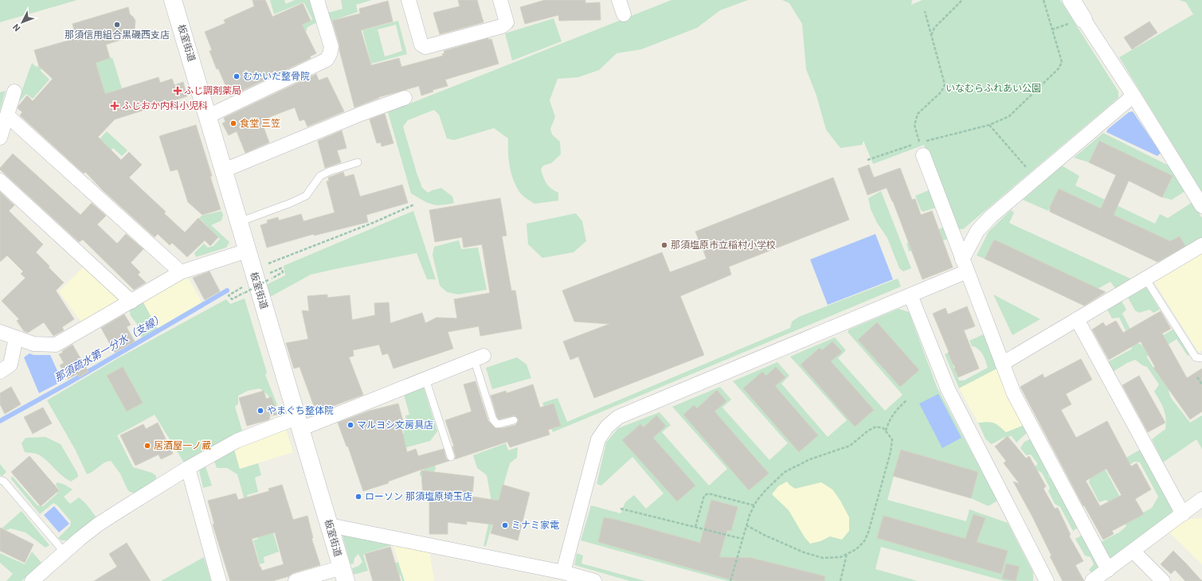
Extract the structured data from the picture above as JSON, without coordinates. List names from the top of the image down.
{
  "streets": {
    "main road": ["板室街道"]
  },
  "water": ["那須疏水第一分水（支線）"],
  "parks": ["いなむらふれあい公園"],
  "places": {
    "other": [
      "那須信用組合黒磯西支店",
      "むかいだ整骨院",
      "食堂 三笠",
      "那須塩原市立稲村小学校",
      "やまぐち整体院",
      "マルヨシ文房具店",
      "居酒屋一ノ蔵",
      "ローソン 那須塩原埼玉店",
      "ミナミ家電"
    ],
    "health": ["ふじ調剤薬局", "ふじおか内科小児科"]
  },
  "north": "bottom left"
}
